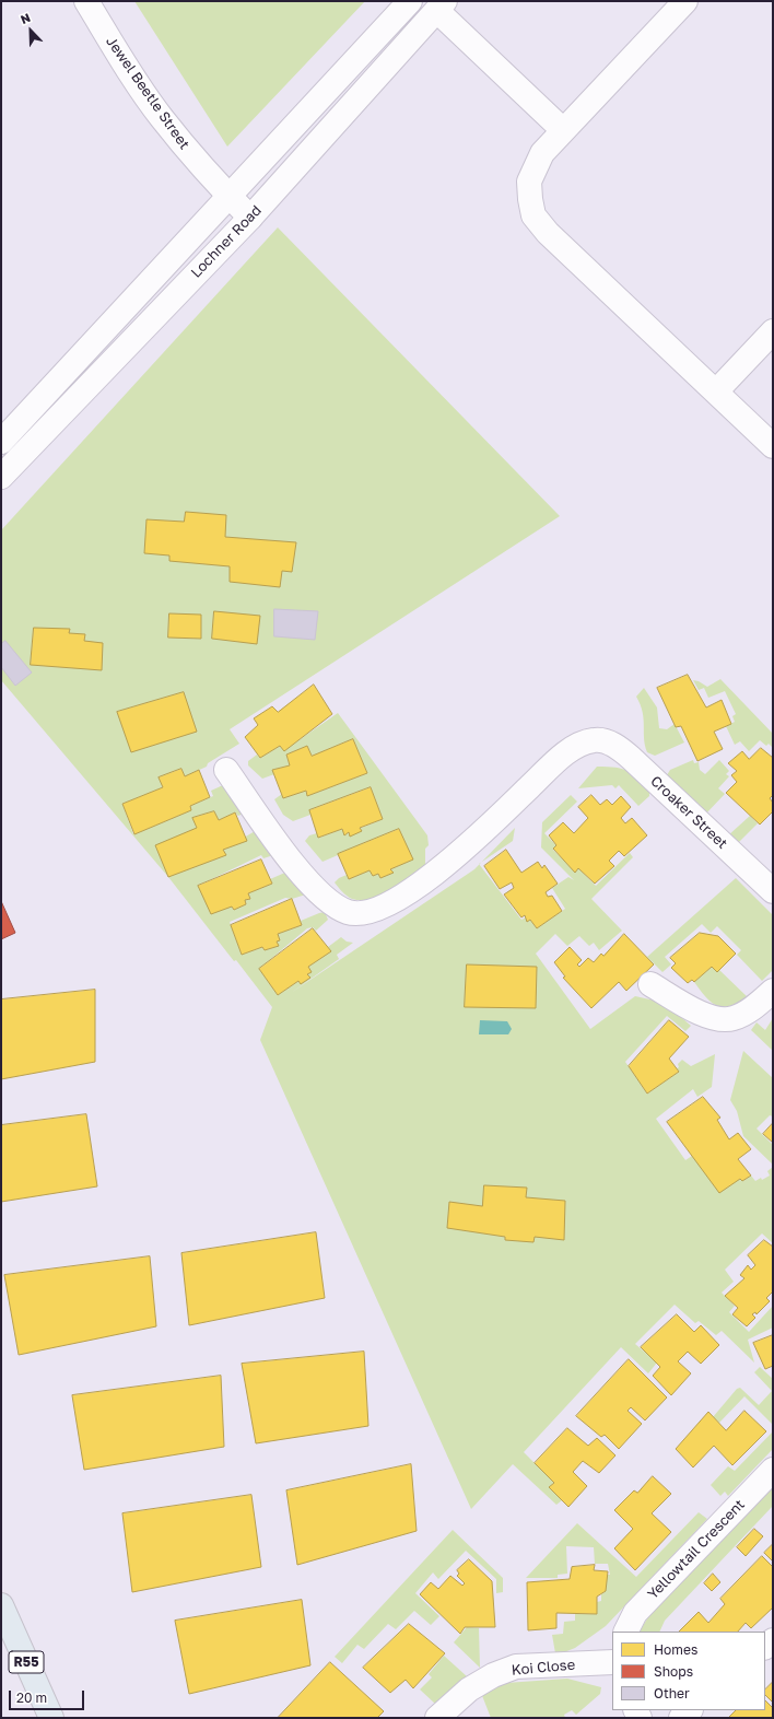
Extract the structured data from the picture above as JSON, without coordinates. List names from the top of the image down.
{
  "streets": {
    "main road": ["R55"],
    "street": [
      "Jewel Beetle Street",
      "Lochner Road",
      "Croaker Street",
      "Yellowtail Crescent",
      "Koi Close"
    ]
  },
  "crossings": [
    ["Jewel Beetle Street", "Lochner Road"]
  ],
  "legend": ["Homes", "Shops", "Other"],
  "scale_bar": "20 m",
  "north": "top left"
}
